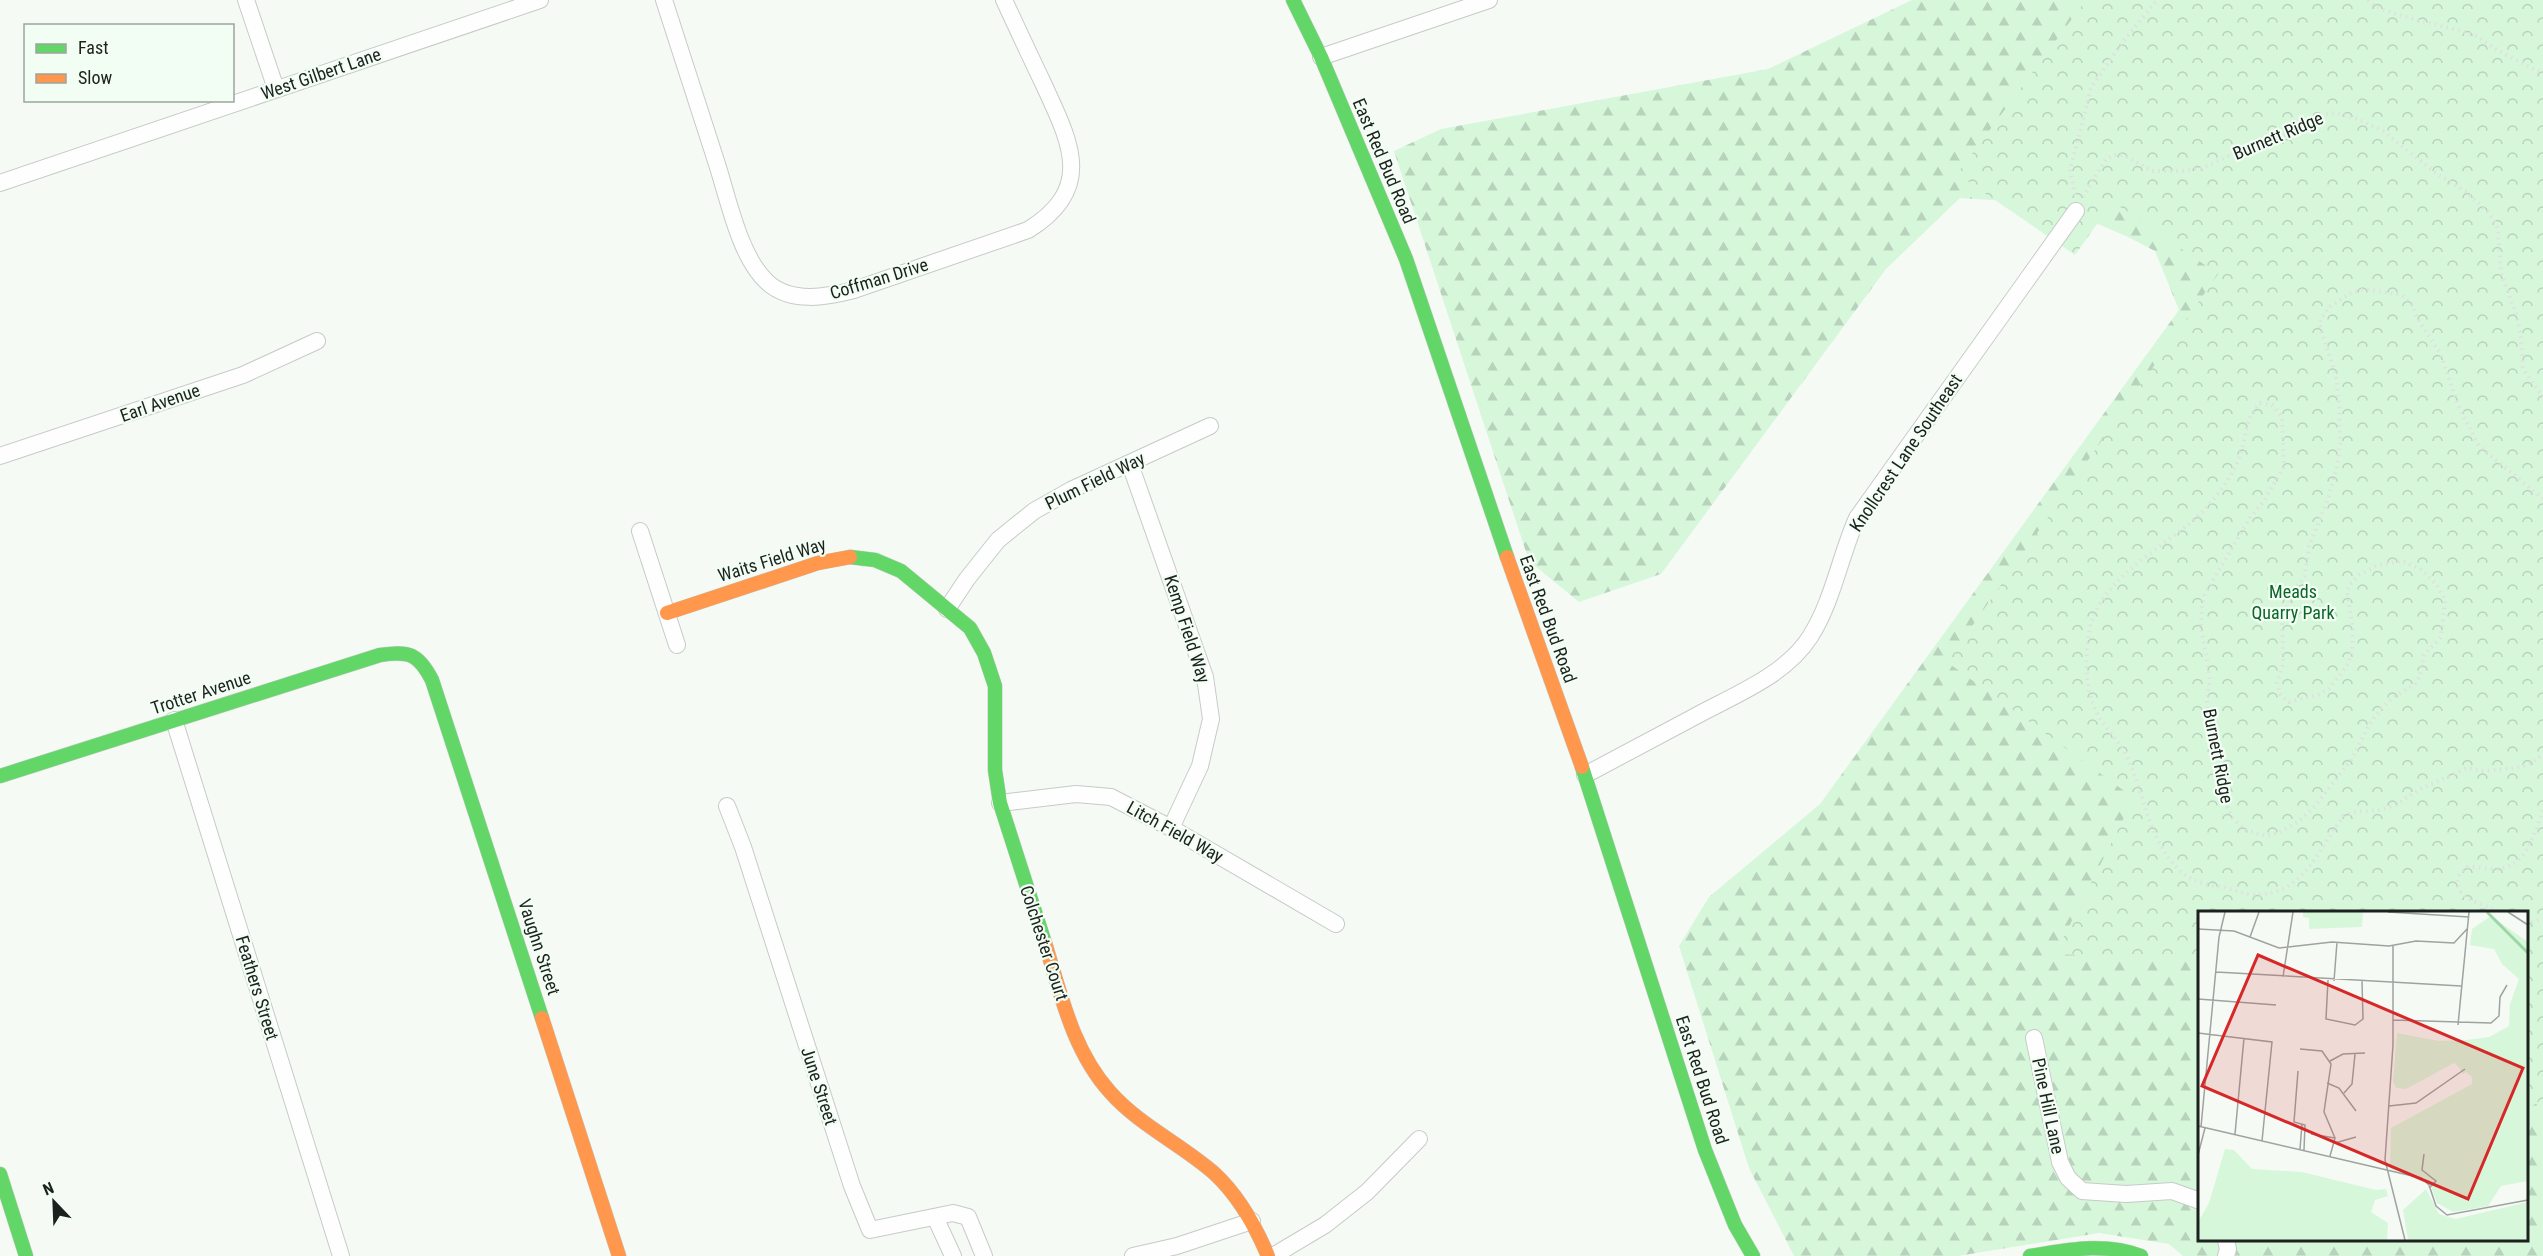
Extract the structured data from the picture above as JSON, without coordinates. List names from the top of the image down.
{
  "streets": {
    "street": [
      "West Gilbert Lane",
      "East Red Bud Road",
      "Coffman Drive",
      "Earl Avenue",
      "Knollcrest Lane Southeast",
      "Plum Field Way",
      "Waits Field Way",
      "Kemp Field Way",
      "Trotter Avenue",
      "Litch Field Way",
      "Colchester Court",
      "Vaughn Street",
      "Feathers Street",
      "June Street",
      "Pine Hill Lane"
    ],
    "path": ["Burnett Ridge"]
  },
  "crossings": [
    ["Burnett Ridge", "Knollcrest Lane Southeast"],
    ["East Red Bud Road", "Knollcrest Lane Southeast"],
    ["Plum Field Way", "Waits Field Way"],
    ["Plum Field Way", "Kemp Field Way"],
    ["Plum Field Way", "Colchester Court"],
    ["Waits Field Way", "Colchester Court"],
    ["Kemp Field Way", "Litch Field Way"],
    ["Trotter Avenue", "Vaughn Street"],
    ["Trotter Avenue", "Feathers Street"],
    ["Litch Field Way", "Colchester Court"]
  ],
  "parks": ["Meads Quarry Park"],
  "legend": ["Fast", "Slow"],
  "north": "top left"
}
